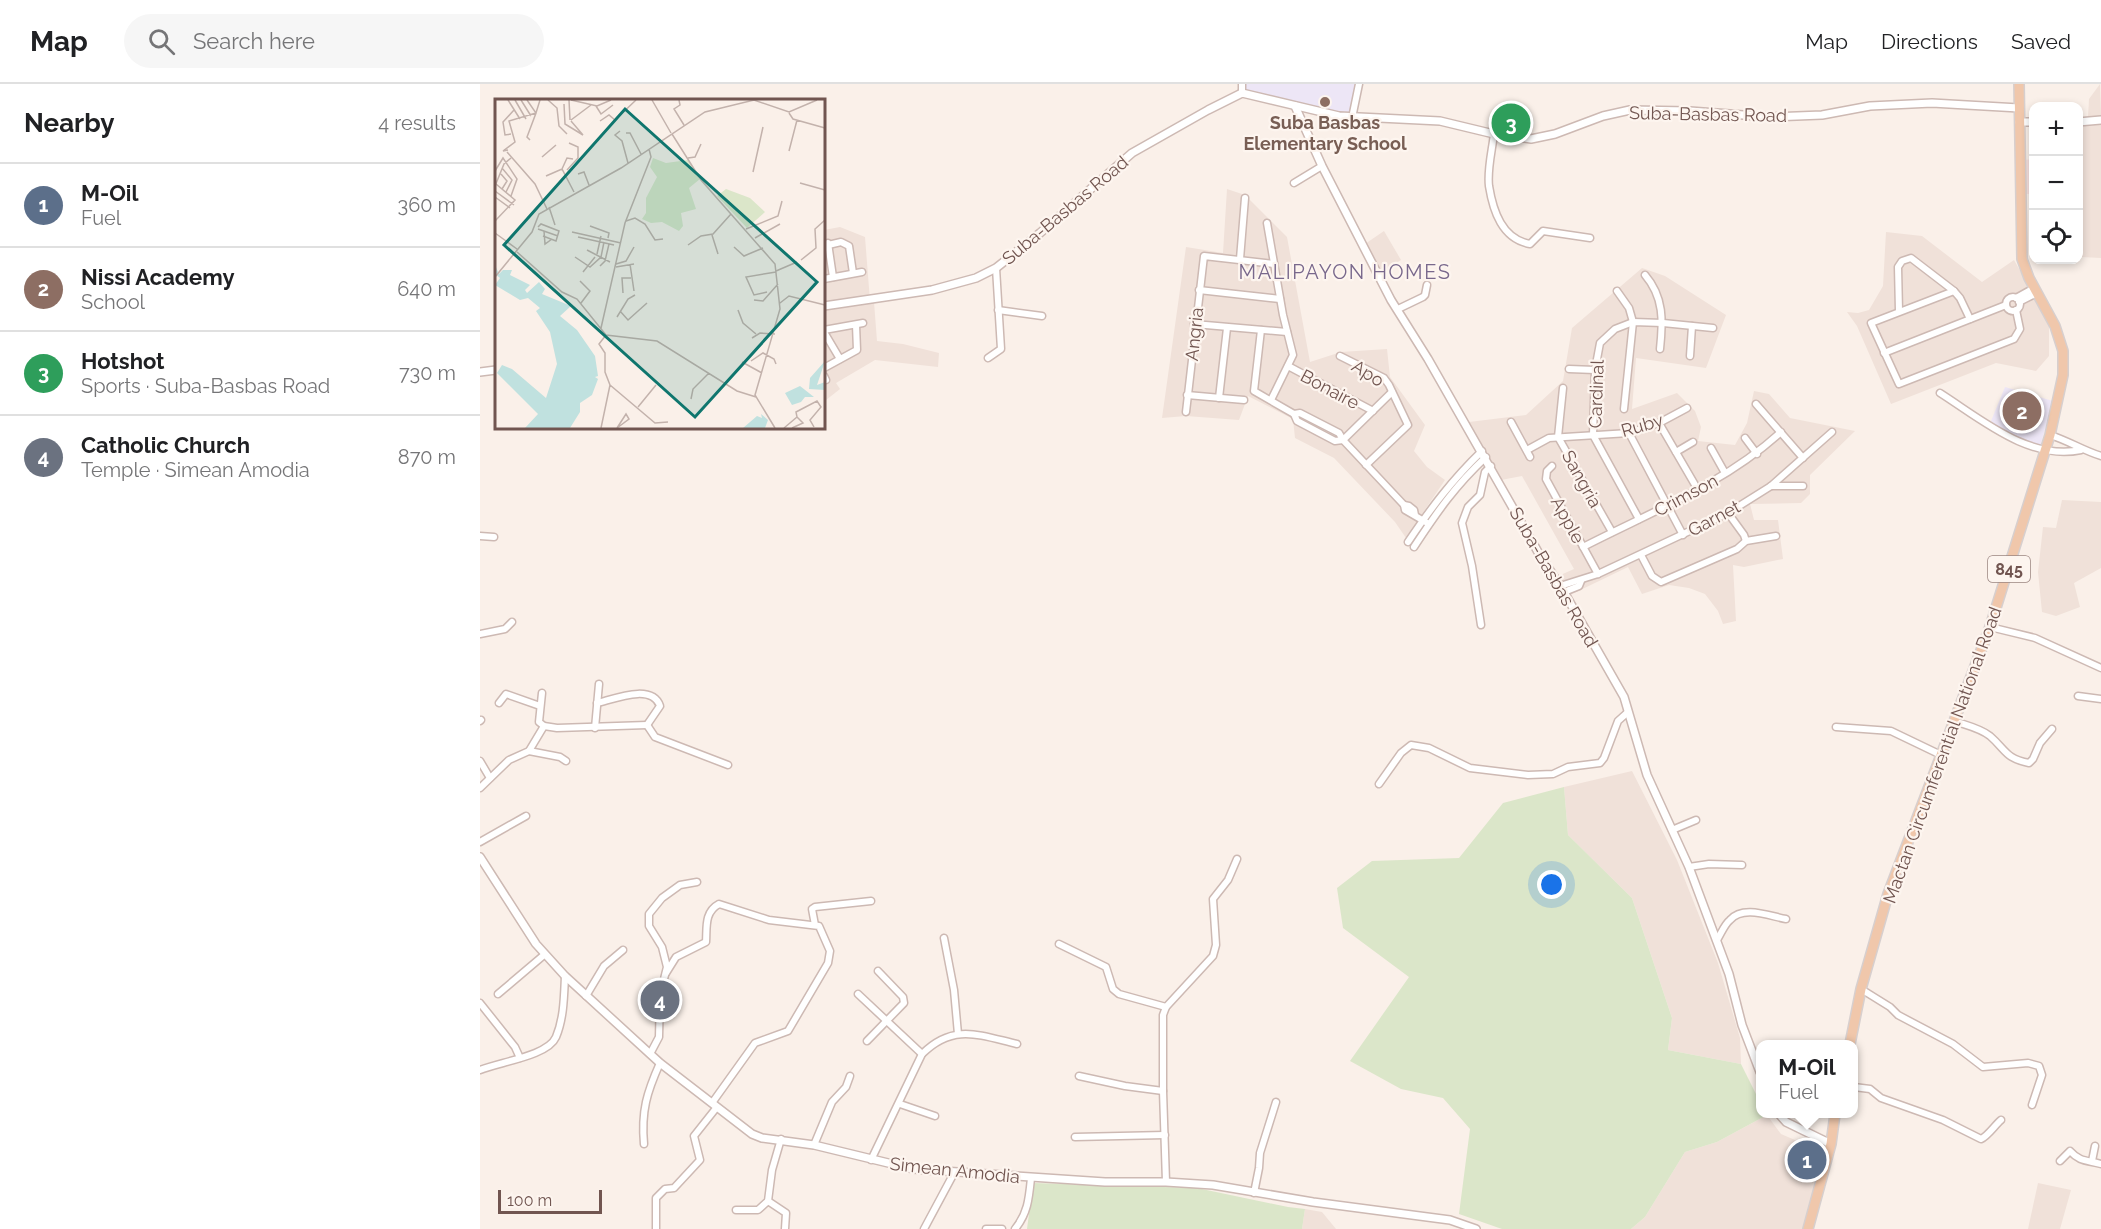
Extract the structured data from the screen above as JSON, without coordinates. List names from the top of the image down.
{
  "streets": {
    "main road": ["845", "Mactan Circumferential National Road"],
    "street": [
      "Suba-Basbas Road",
      "Angria",
      "Apo",
      "Bonaire",
      "Cardinal",
      "Ruby",
      "Sangria",
      "Crimson",
      "Garnet",
      "Apple",
      "Simean Amodia"
    ]
  },
  "crossings": [
    ["Suba-Basbas Road", "Garnet"],
    ["Suba-Basbas Road", "Mactan Circumferential National Road"],
    ["Cardinal", "Ruby"],
    ["Cardinal", "Crimson"],
    ["Ruby", "Sangria"],
    ["Sangria", "Crimson"],
    ["Crimson", "Apple"],
    ["Garnet", "Apple"]
  ],
  "districts": ["MALIPAYON HOMES"],
  "places": ["Suba Basbas Elementary School"],
  "scale_bar": "100 m",
  "page": {
    "header": "Map",
    "search": "Search here",
    "nav": ["Map", "Directions", "Saved"],
    "heading": ["Nearby", "4 results"],
    "pins": [
      "3",
      "2",
      "4",
      "1"
    ],
    "map_buttons": ["+", "−"],
    "list": [
      {
        "mark": "1",
        "name": "M-Oil",
        "note": "Fuel",
        "value": "360 m"
      },
      {
        "mark": "2",
        "name": "Nissi Academy",
        "note": "School",
        "value": "640 m"
      },
      {
        "mark": "3",
        "name": "Hotshot",
        "note": "Sports · Suba-Basbas Road",
        "value": "730 m"
      },
      {
        "mark": "4",
        "name": "Catholic Church",
        "note": "Temple · Simean Amodia",
        "value": "870 m"
      }
    ],
    "popup": ["M-Oil", "Fuel"],
    "scale": "100 m"
  }
}
